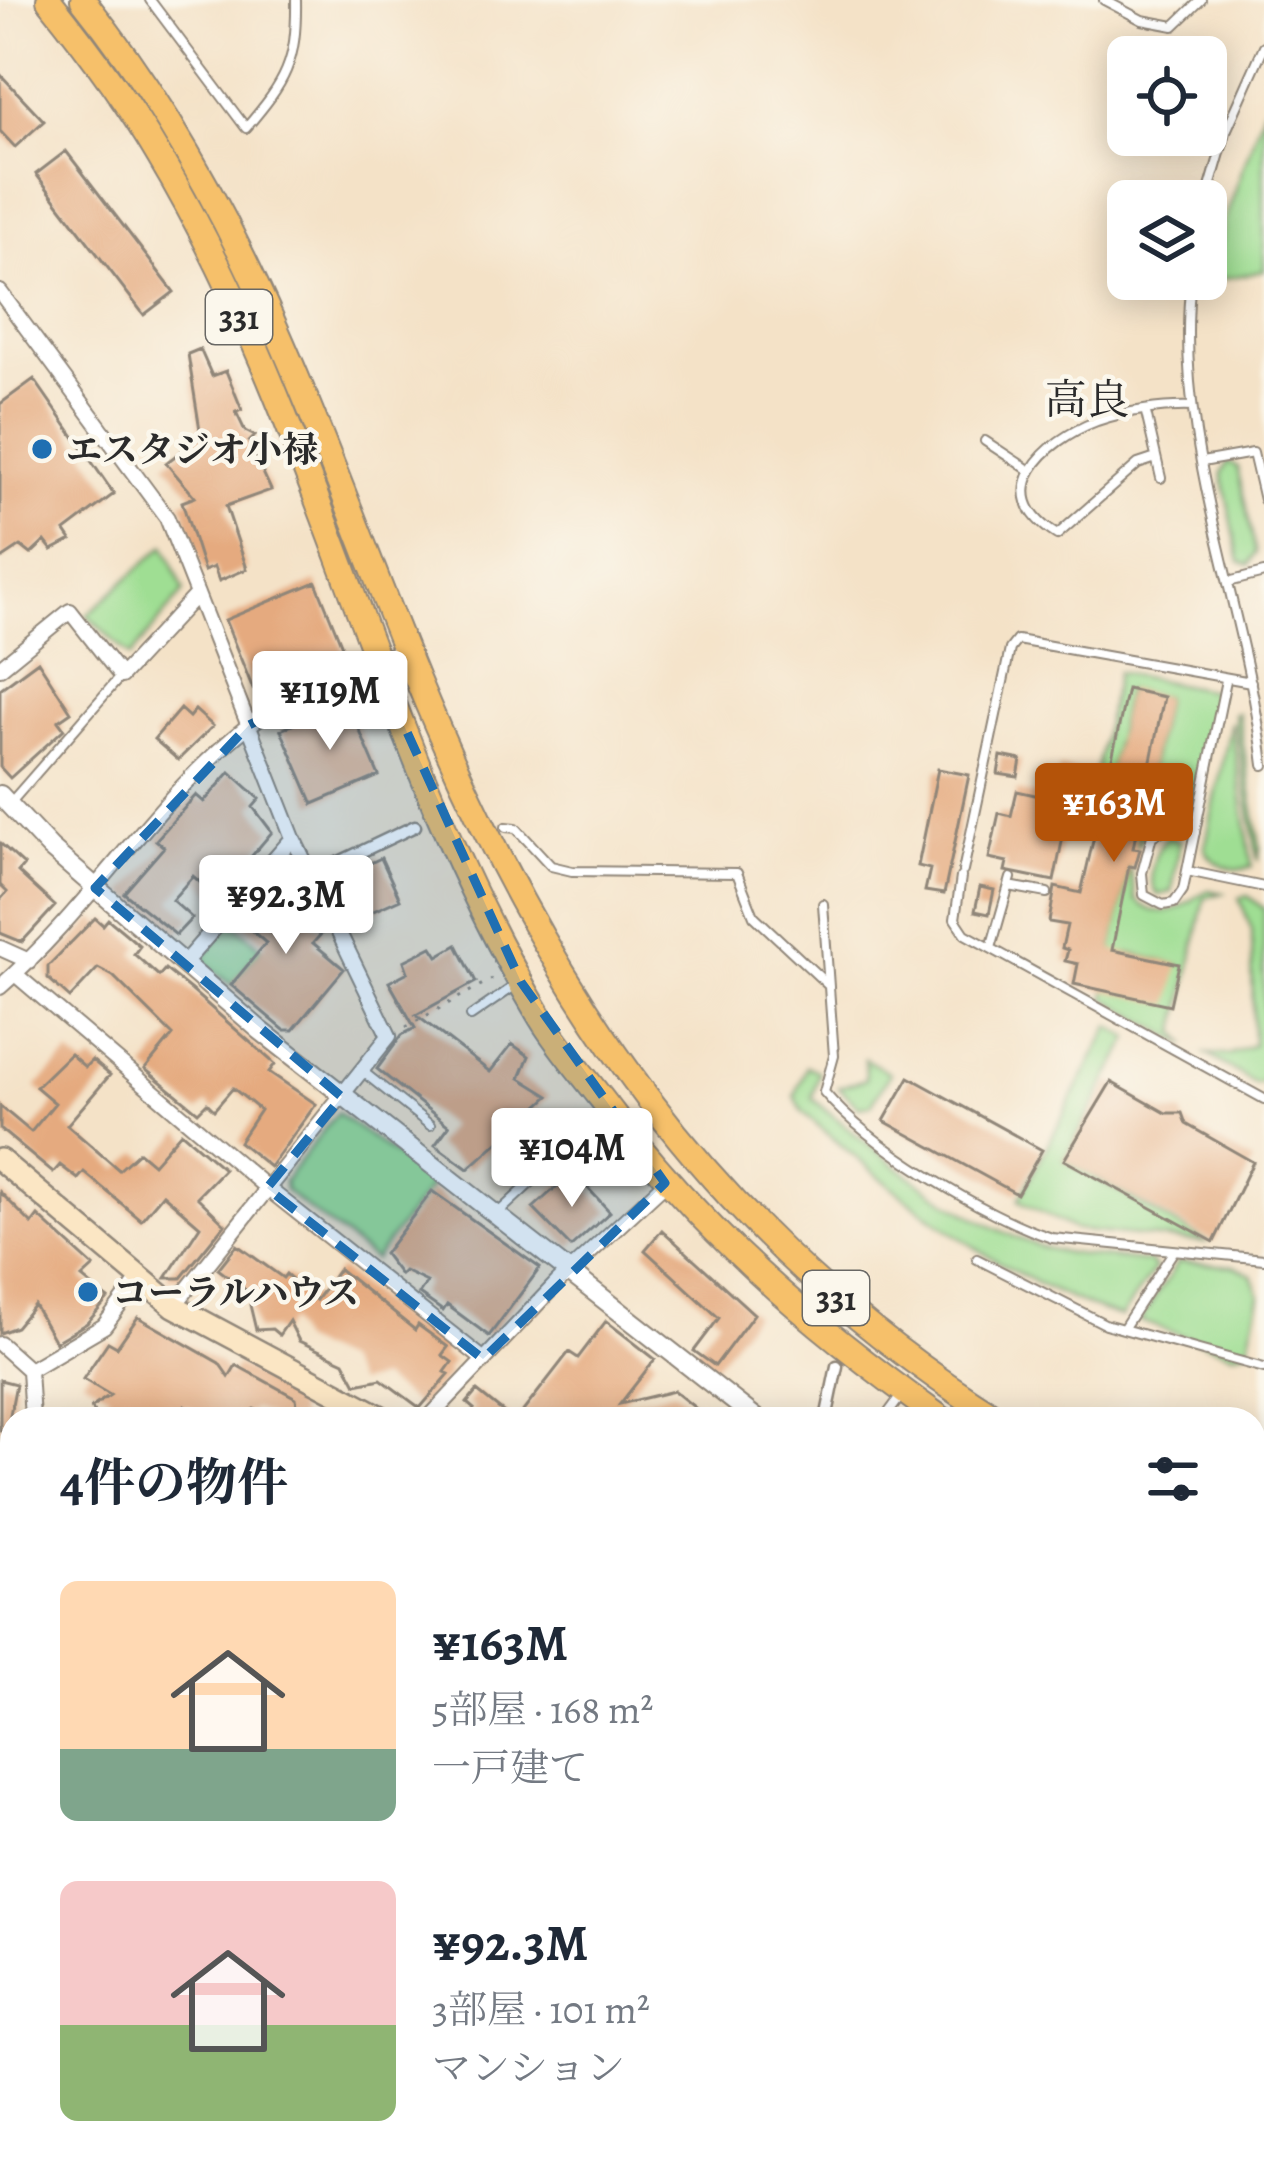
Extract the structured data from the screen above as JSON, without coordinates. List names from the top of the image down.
{
  "streets": {
    "highway": ["331"]
  },
  "districts": ["高良"],
  "places": ["エスタジオ小禄", "コーラルハウス"],
  "page": {
    "price": [
      "¥119M",
      "¥163M",
      "¥92.3M",
      "¥104M"
    ],
    "heading": "4件の物件",
    "list": [
      {
        "name": "¥163M",
        "note": "5部屋 · 168 m² · 一戸建て"
      },
      {
        "name": "¥92.3M",
        "note": "3部屋 · 101 m² · マンション"
      }
    ]
  }
}
